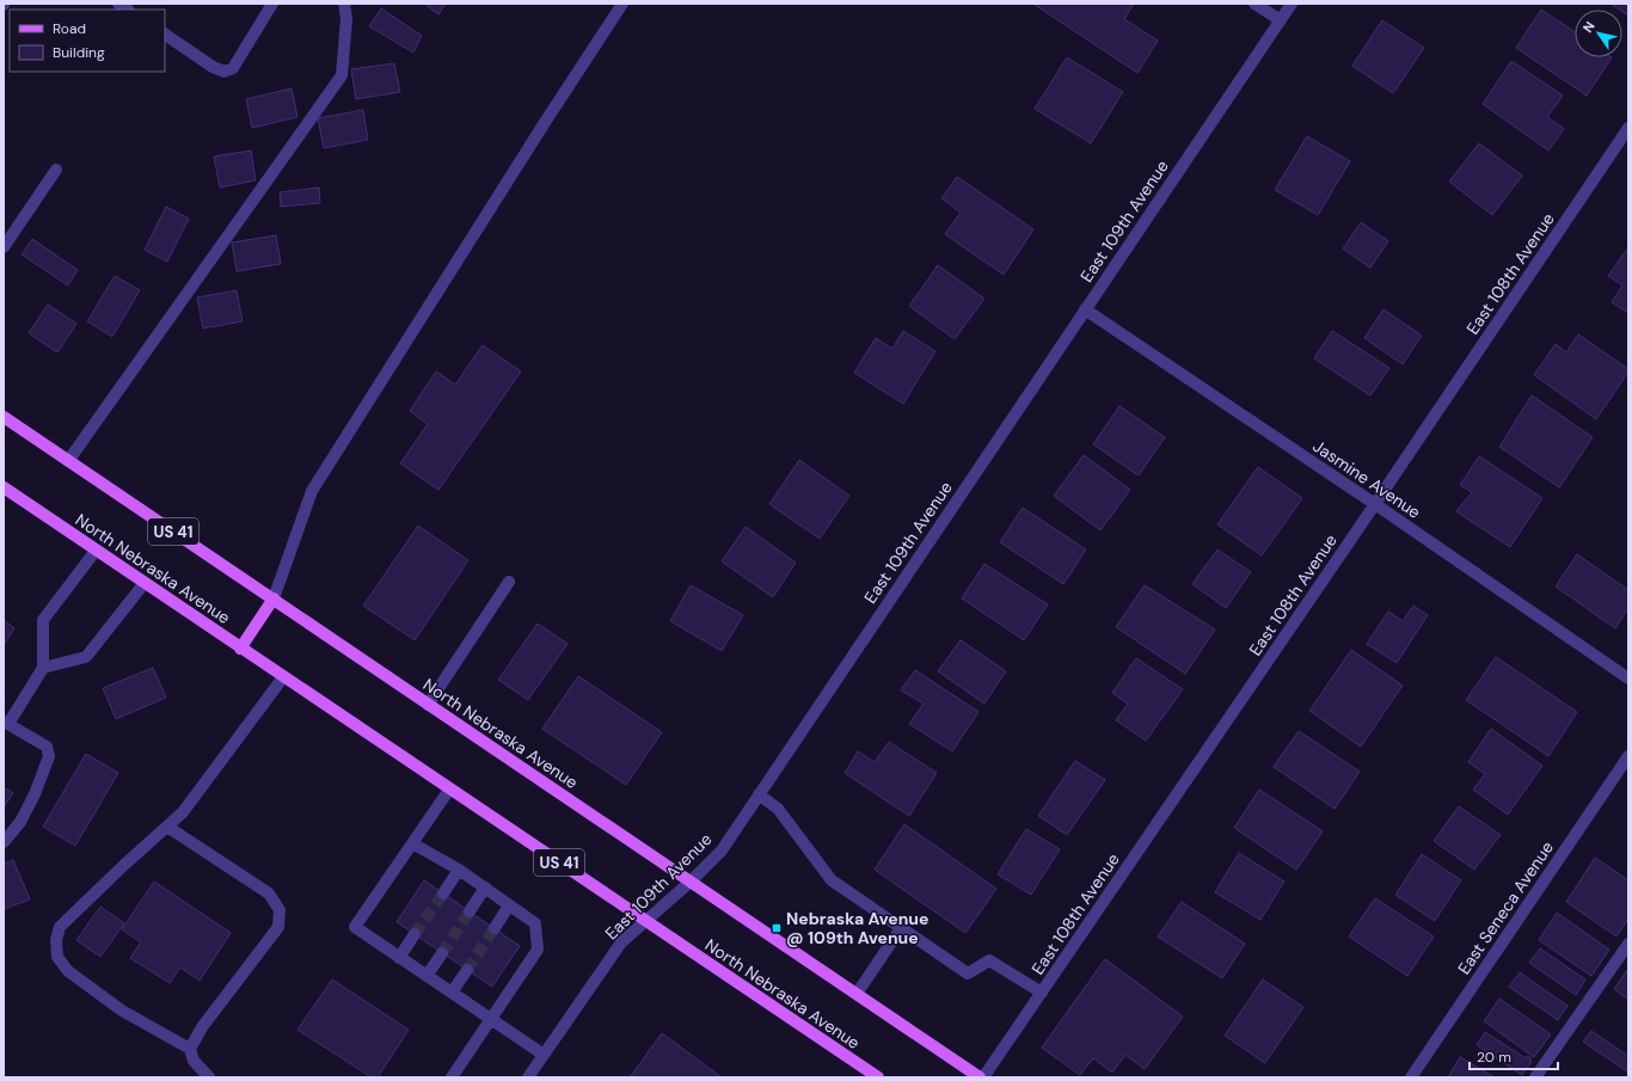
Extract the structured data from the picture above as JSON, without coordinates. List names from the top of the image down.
{
  "streets": {
    "main road": ["US 41", "North Nebraska Avenue"],
    "street": [
      "East 109th Avenue",
      "East 108th Avenue",
      "Jasmine Avenue",
      "East Seneca Avenue"
    ]
  },
  "crossings": [
    ["East 109th Avenue", "Jasmine Avenue"],
    ["East 109th Avenue", "North Nebraska Avenue"],
    ["East 108th Avenue", "Jasmine Avenue"],
    ["East 108th Avenue", "North Nebraska Avenue"]
  ],
  "places": {
    "transit": ["Nebraska Avenue @ 109th Avenue"]
  },
  "legend": ["Road", "Building"],
  "scale_bar": "20 m",
  "north": "top left"
}
